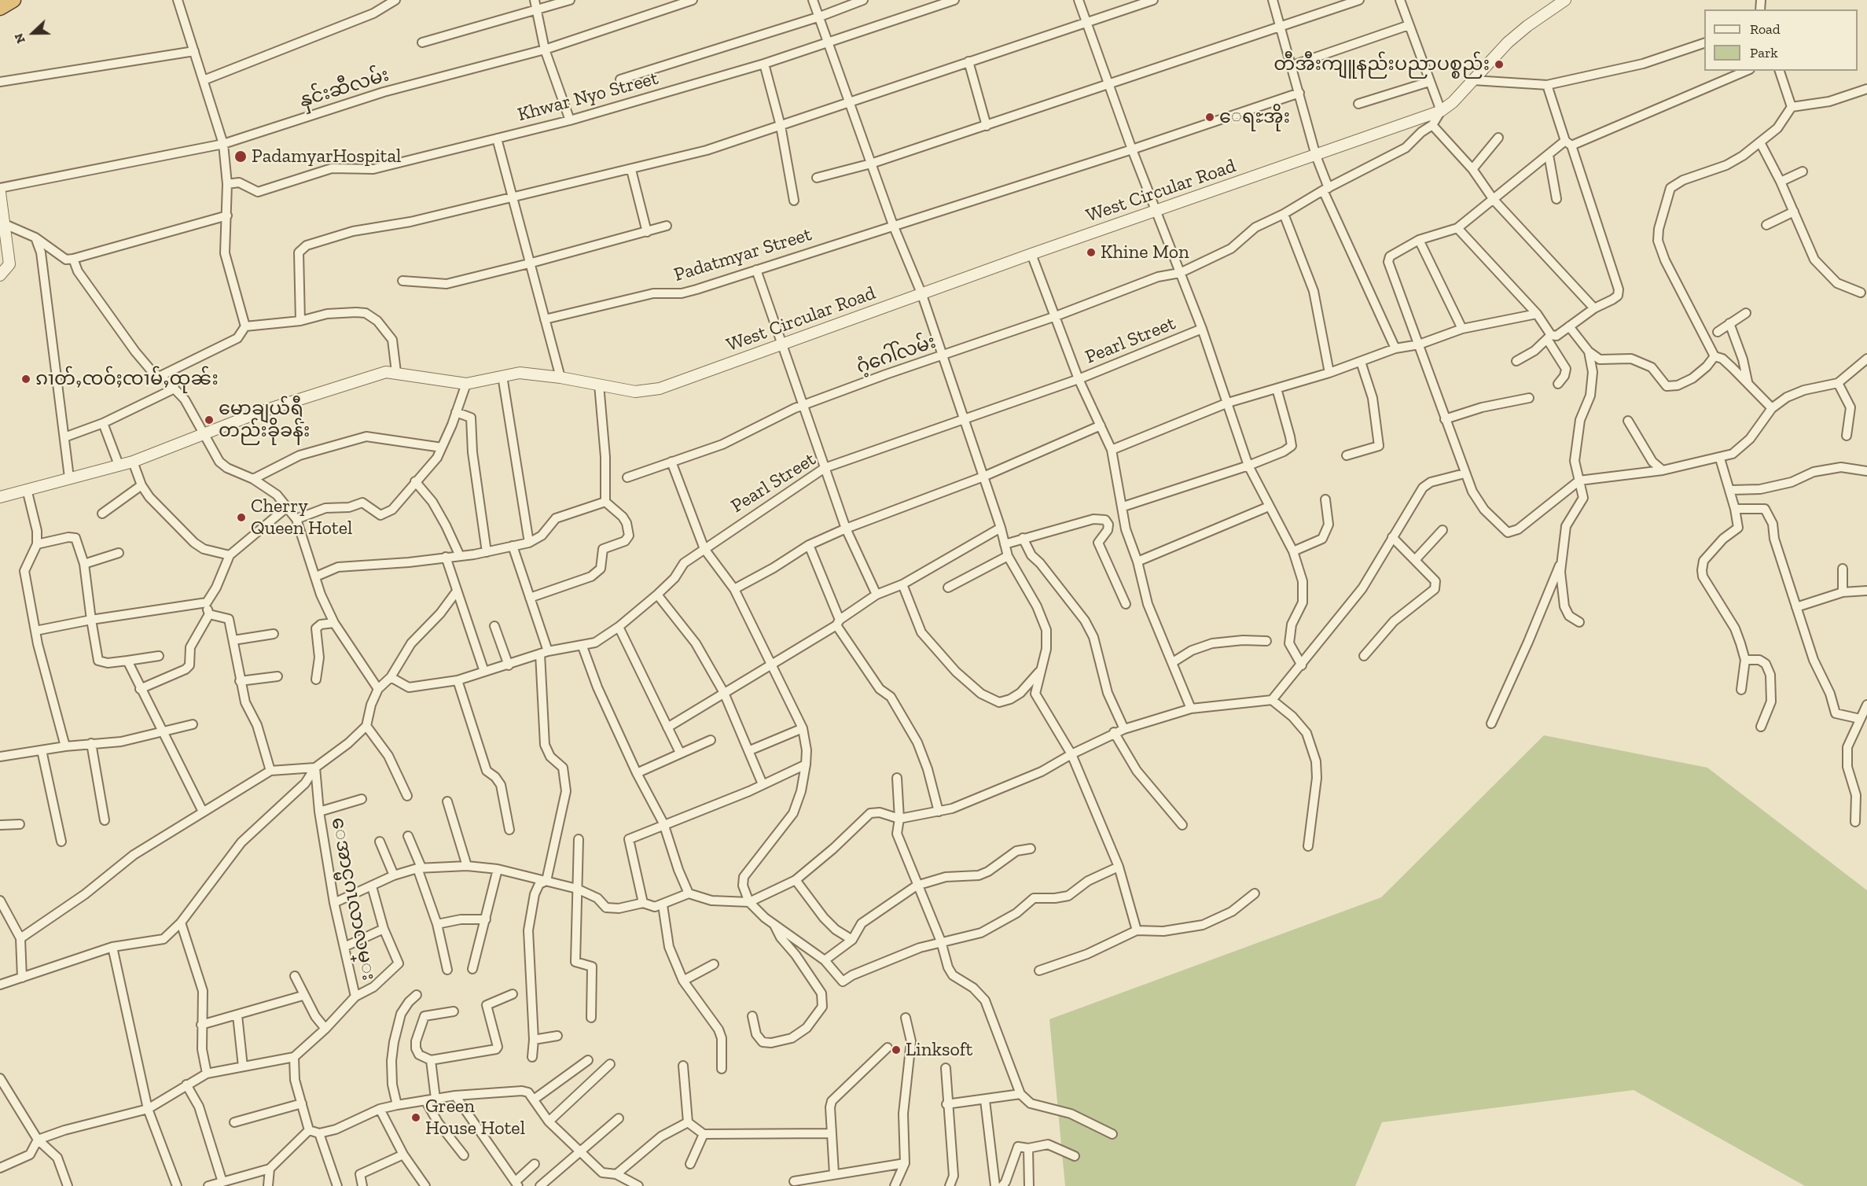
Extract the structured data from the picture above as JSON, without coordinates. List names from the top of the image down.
{
  "streets": {
    "street": [
      "နှင်းဆီလမ်း",
      "Khwar Nyo Street",
      "West Circular Road",
      "Padatmyar Street",
      "Pearl Street",
      "ဂံ့ဂေါ်လမ်း",
      "ေအာင္မဂၤလာလမ္း"
    ]
  },
  "places": [
    "တီအီးကျူနည်းပညာပစ္စည်း",
    "ေရႊအိုး",
    "PadamyarHospital",
    "Khine Mon",
    "ၵၢတ်ႇၸဝ်ႈၸၢမ်ႇထုၼ်း",
    "မောချယ်ရီ တည်းခိုခန်း",
    "Cherry Queen Hotel",
    "Linksoft",
    "Green House Hotel"
  ],
  "legend": ["Road", "Park"],
  "north": "left"
}
